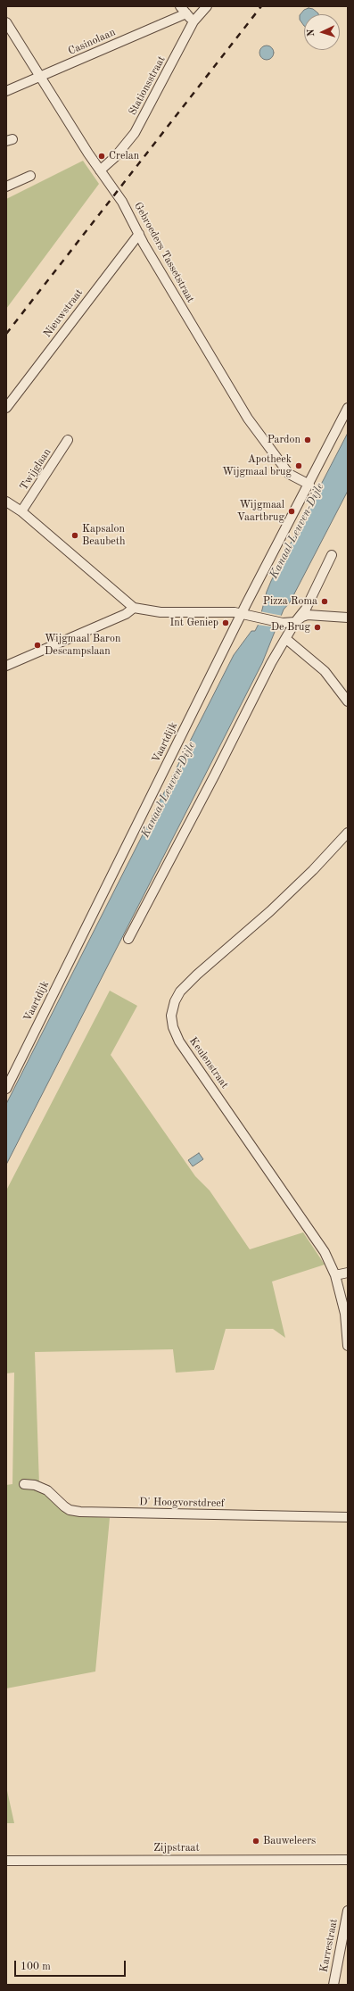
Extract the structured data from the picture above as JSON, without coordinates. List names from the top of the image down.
{
  "streets": {
    "street": [
      "Casinolaan",
      "Stationsstraat",
      "Gebroeders Tassetstraat",
      "Nieuwstraat",
      "Twijglaan",
      "Vaartdijk",
      "Keulenstraat",
      "D' Hoogvorstdreef",
      "Zijpstraat",
      "Karrestraat"
    ]
  },
  "crossings": [
    ["Casinolaan", "Gebroeders Tassetstraat"],
    ["Stationsstraat", "Gebroeders Tassetstraat"],
    ["Gebroeders Tassetstraat", "Nieuwstraat"],
    ["Gebroeders Tassetstraat", "Vaartdijk"]
  ],
  "water": ["Kanaal Leuven-Dijle"],
  "places": [
    "Crelan",
    "Pardon",
    "Apotheek Wijgmaal brug",
    "Wijgmaal Vaartbrug",
    "Kapsalon Beaubeth",
    "Pizza Roma",
    "Int Geniep",
    "De Brug",
    "Wijgmaal Baron Descampslaan",
    "Bauweleers"
  ],
  "scale_bar": "100 m",
  "north": "left"
}
